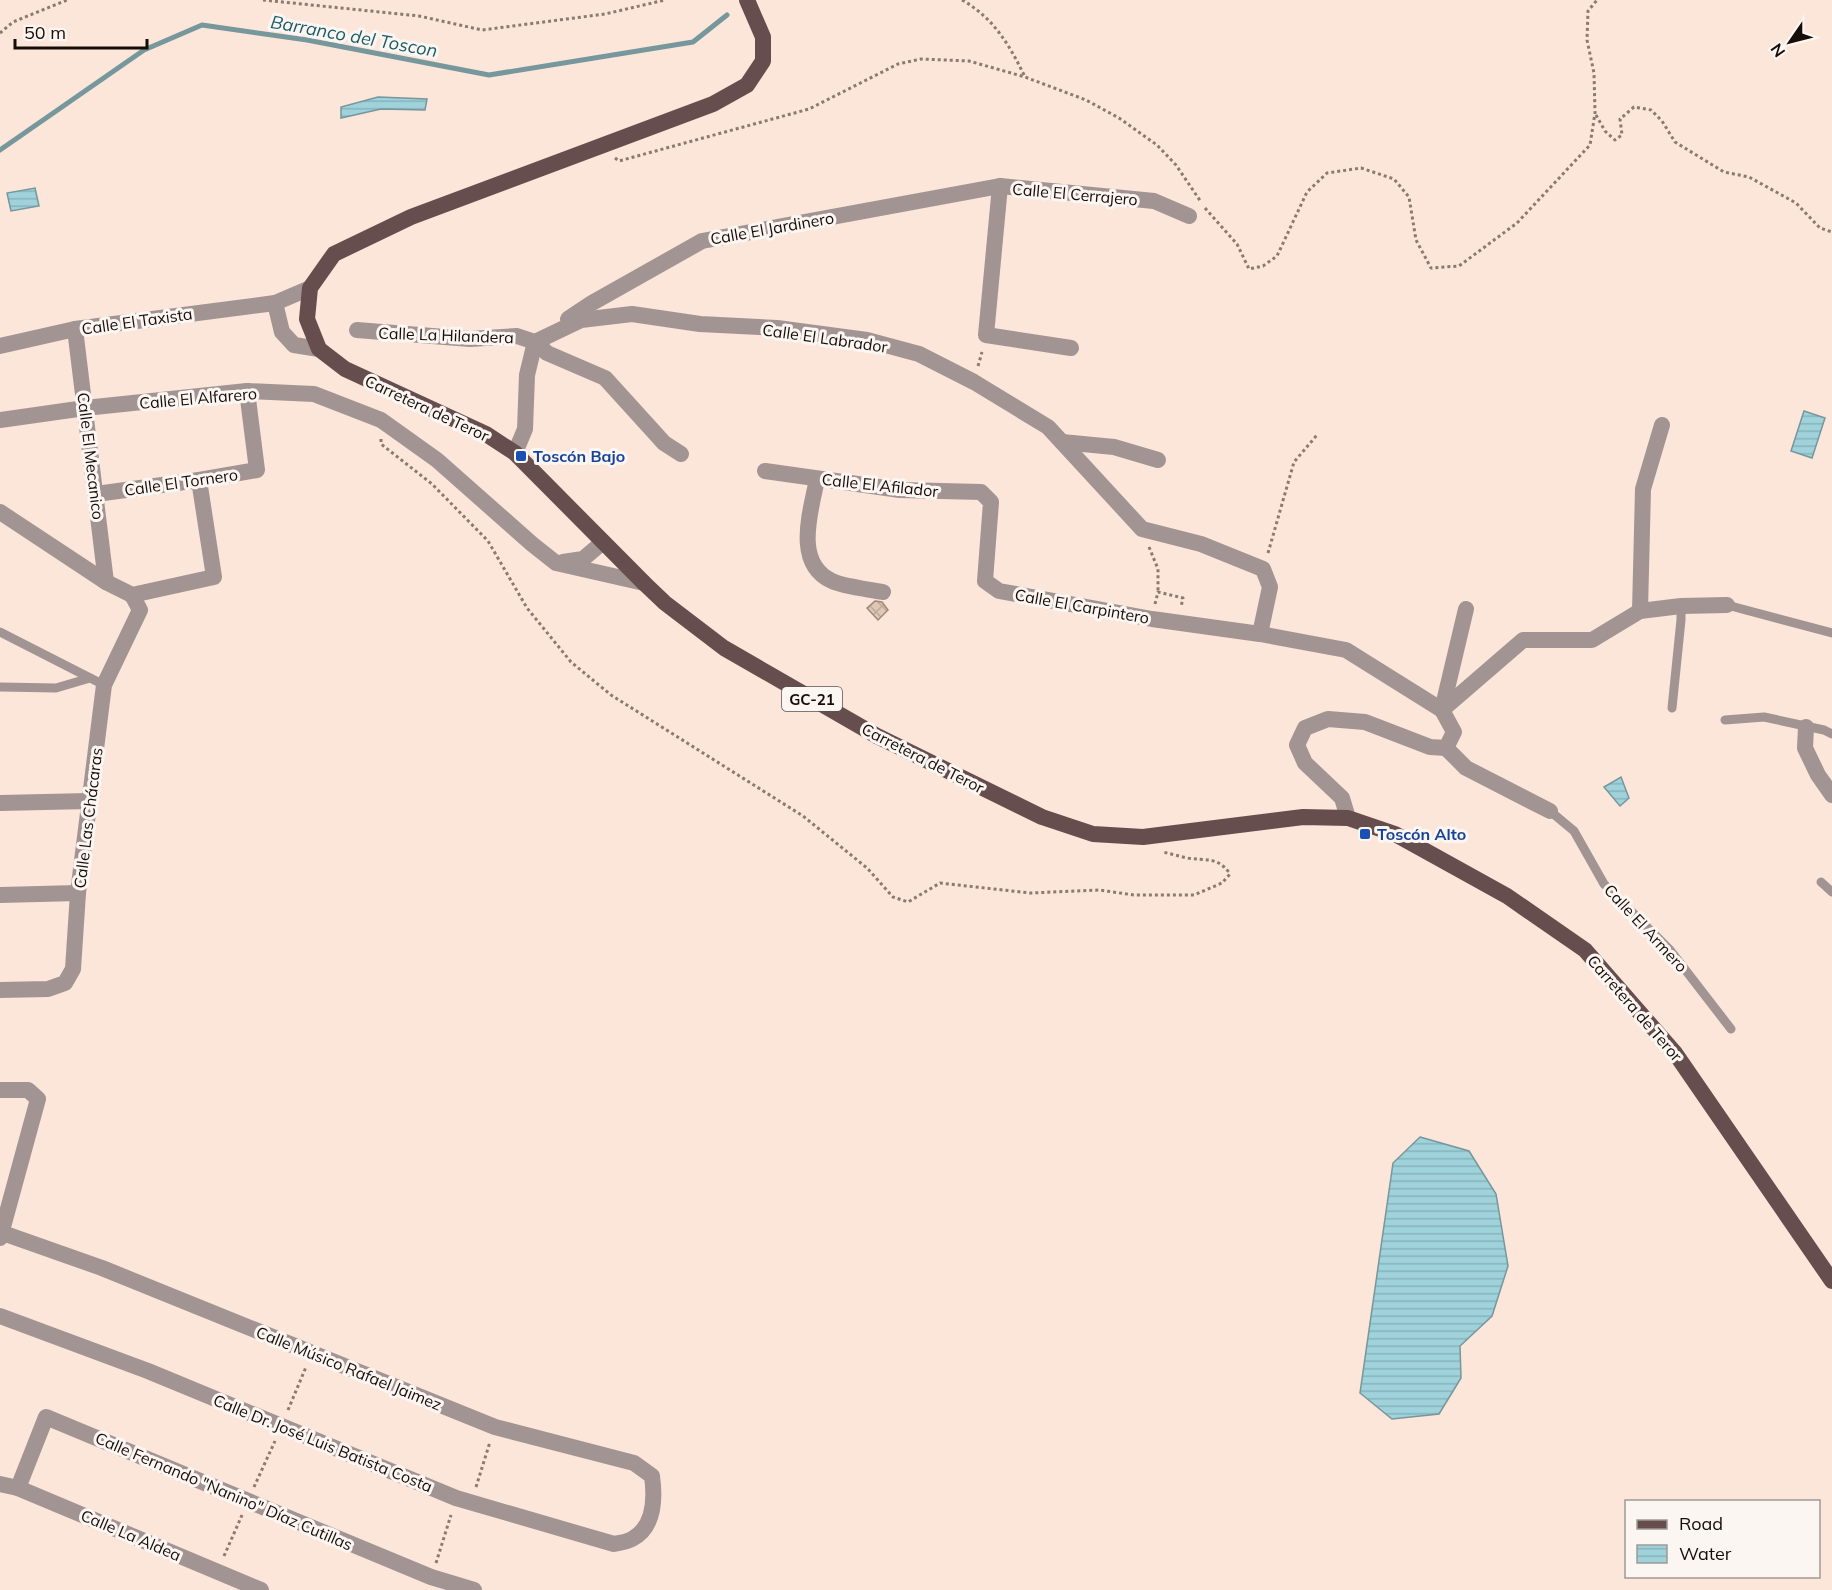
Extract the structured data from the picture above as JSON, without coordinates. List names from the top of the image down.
{
  "streets": {
    "main road": ["Carretera de Teror", "GC-21"],
    "street": [
      "Calle El Cerrajero",
      "Calle El Jardinero",
      "Calle El Taxista",
      "Calle La Hilandera",
      "Calle El Labrador",
      "Calle El Alfarero",
      "Calle El Mecanico",
      "Calle El Tornero",
      "Calle El Afilador",
      "Calle El Carpintero",
      "Calle Las Chácaras",
      "Calle El Armero",
      "Calle Músico Rafael Jaimez",
      "Calle Dr. José Luis Batista Costa",
      "Calle Fernando \"Nanino\" Díaz Cutillas",
      "Calle La Aldea"
    ]
  },
  "crossings": [
    ["Calle El Cerrajero", "Calle El Jardinero"],
    ["Calle El Jardinero", "Calle La Hilandera"],
    ["Calle El Jardinero", "Calle El Labrador"],
    ["Calle El Taxista", "Calle El Mecanico"],
    ["Calle La Hilandera", "Calle El Labrador"],
    ["Calle El Alfarero", "Carretera de Teror"],
    ["Calle El Alfarero", "Calle El Mecanico"],
    ["Calle El Alfarero", "Calle El Tornero"],
    ["Calle El Mecanico", "Calle El Tornero"],
    ["Calle El Afilador", "Calle El Carpintero"],
    ["Calle Músico Rafael Jaimez", "Calle Dr. José Luis Batista Costa"],
    ["Calle Fernando \"Nanino\" Díaz Cutillas", "Calle La Aldea"]
  ],
  "water": ["Barranco del Toscon"],
  "places": {
    "transit": ["Toscón Bajo", "Toscón Alto"]
  },
  "legend": ["Road", "Water"],
  "scale_bar": "50 m",
  "north": "bottom left"
}
